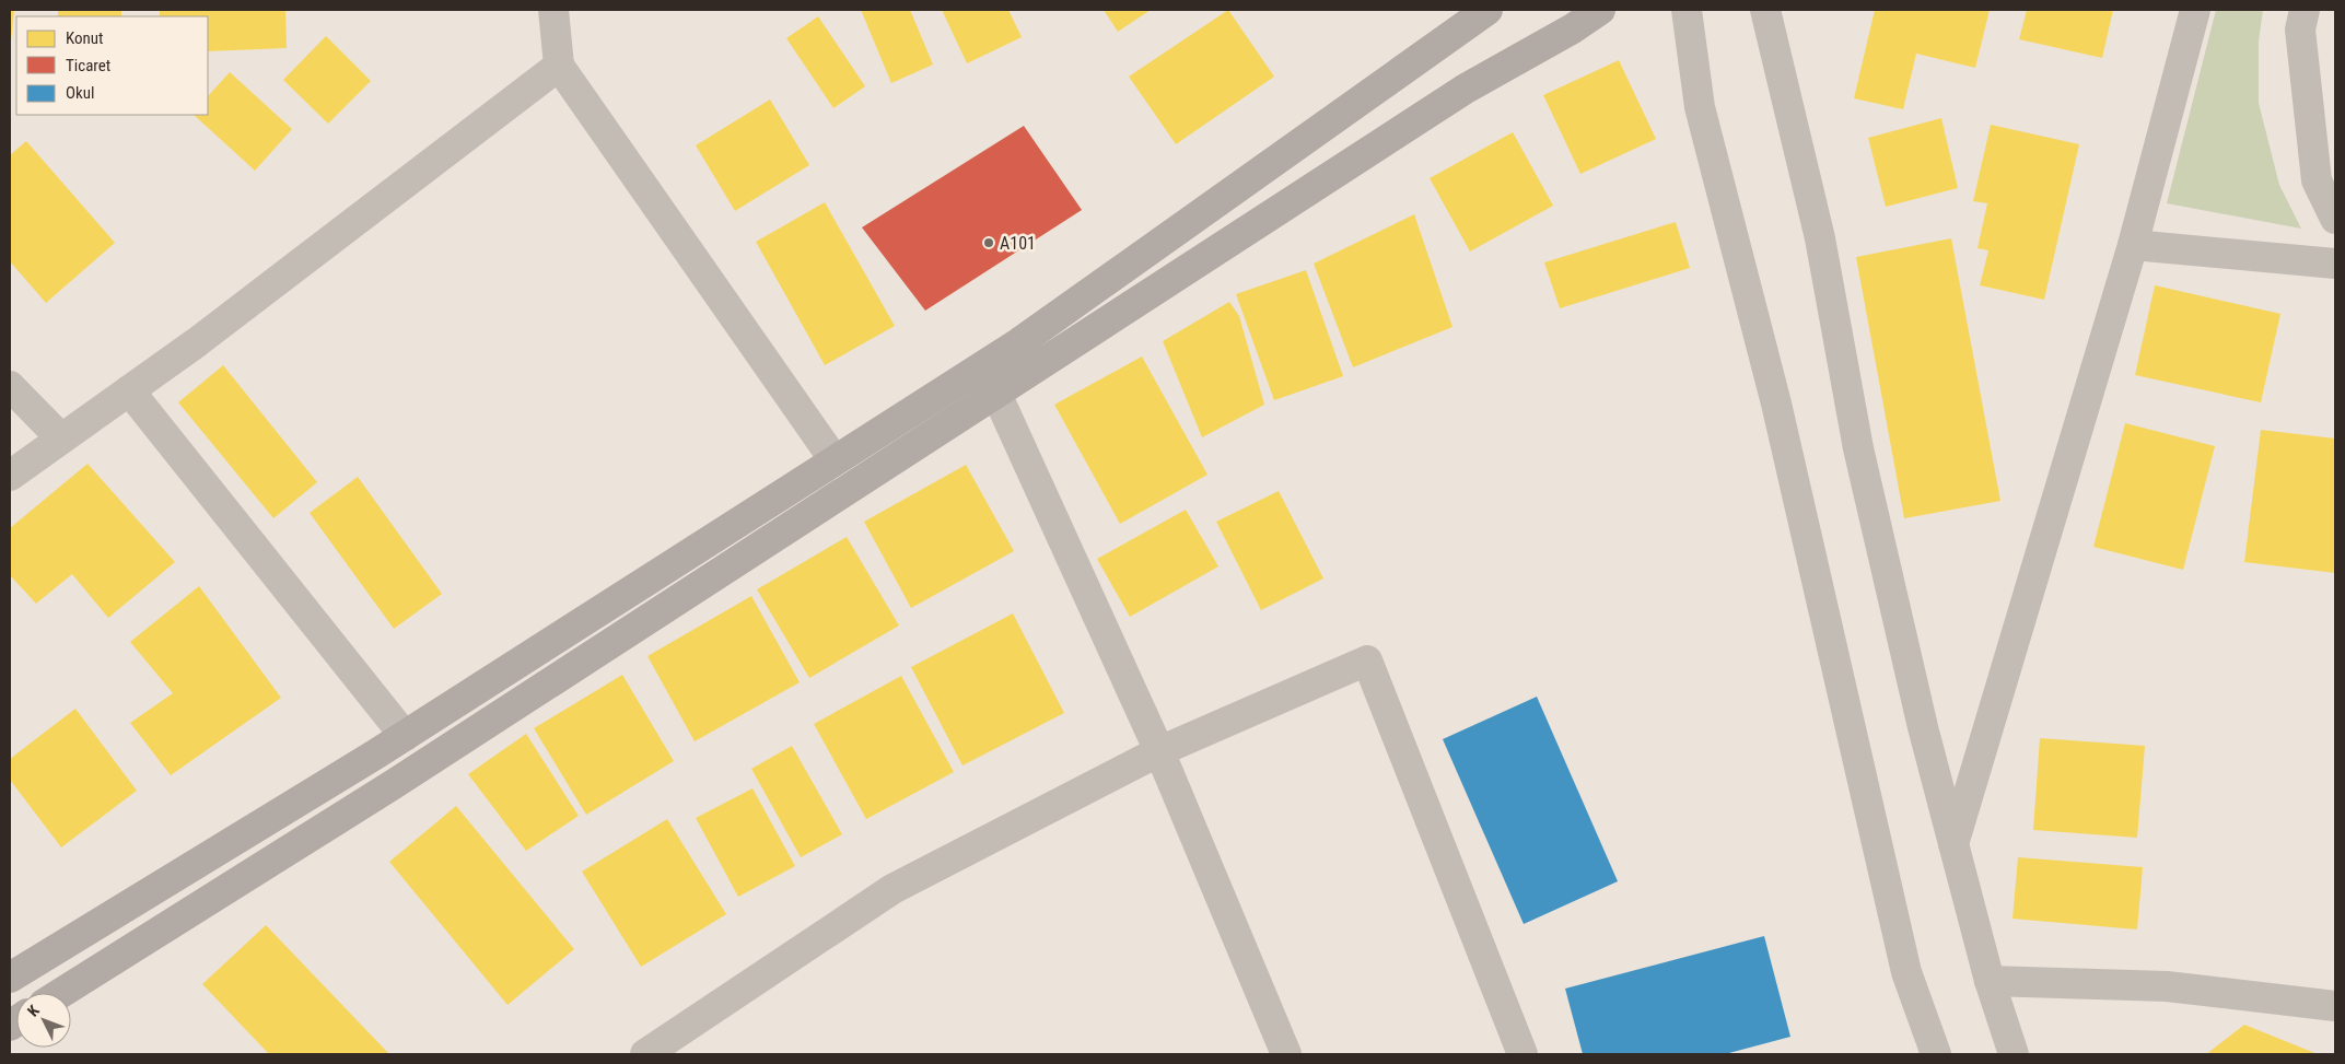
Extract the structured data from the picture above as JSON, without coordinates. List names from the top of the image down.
{
  "places": ["A101"],
  "legend": ["Konut", "Ticaret", "Okul"],
  "north": "top left"
}
